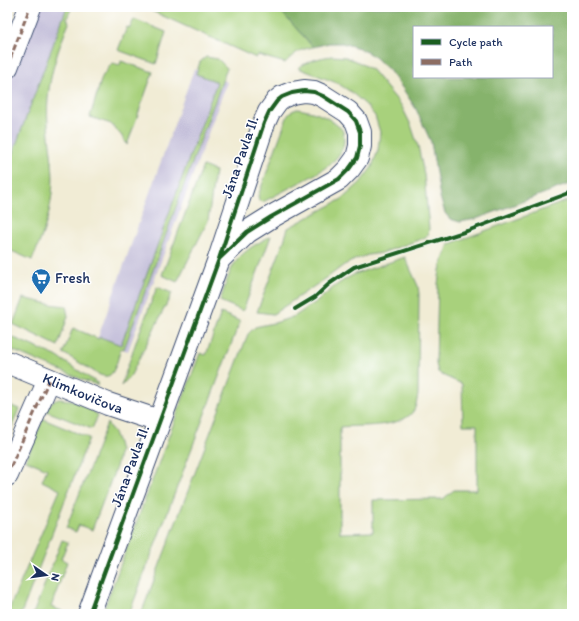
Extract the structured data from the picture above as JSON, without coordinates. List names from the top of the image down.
{
  "streets": {
    "street": ["Jána Pavla II.", "Klimkovičova"]
  },
  "crossings": [
    ["Jána Pavla II.", "Klimkovičova"]
  ],
  "places": {
    "supermarket": ["Fresh"]
  },
  "legend": ["Cycle path", "Path"],
  "north": "right"
}
